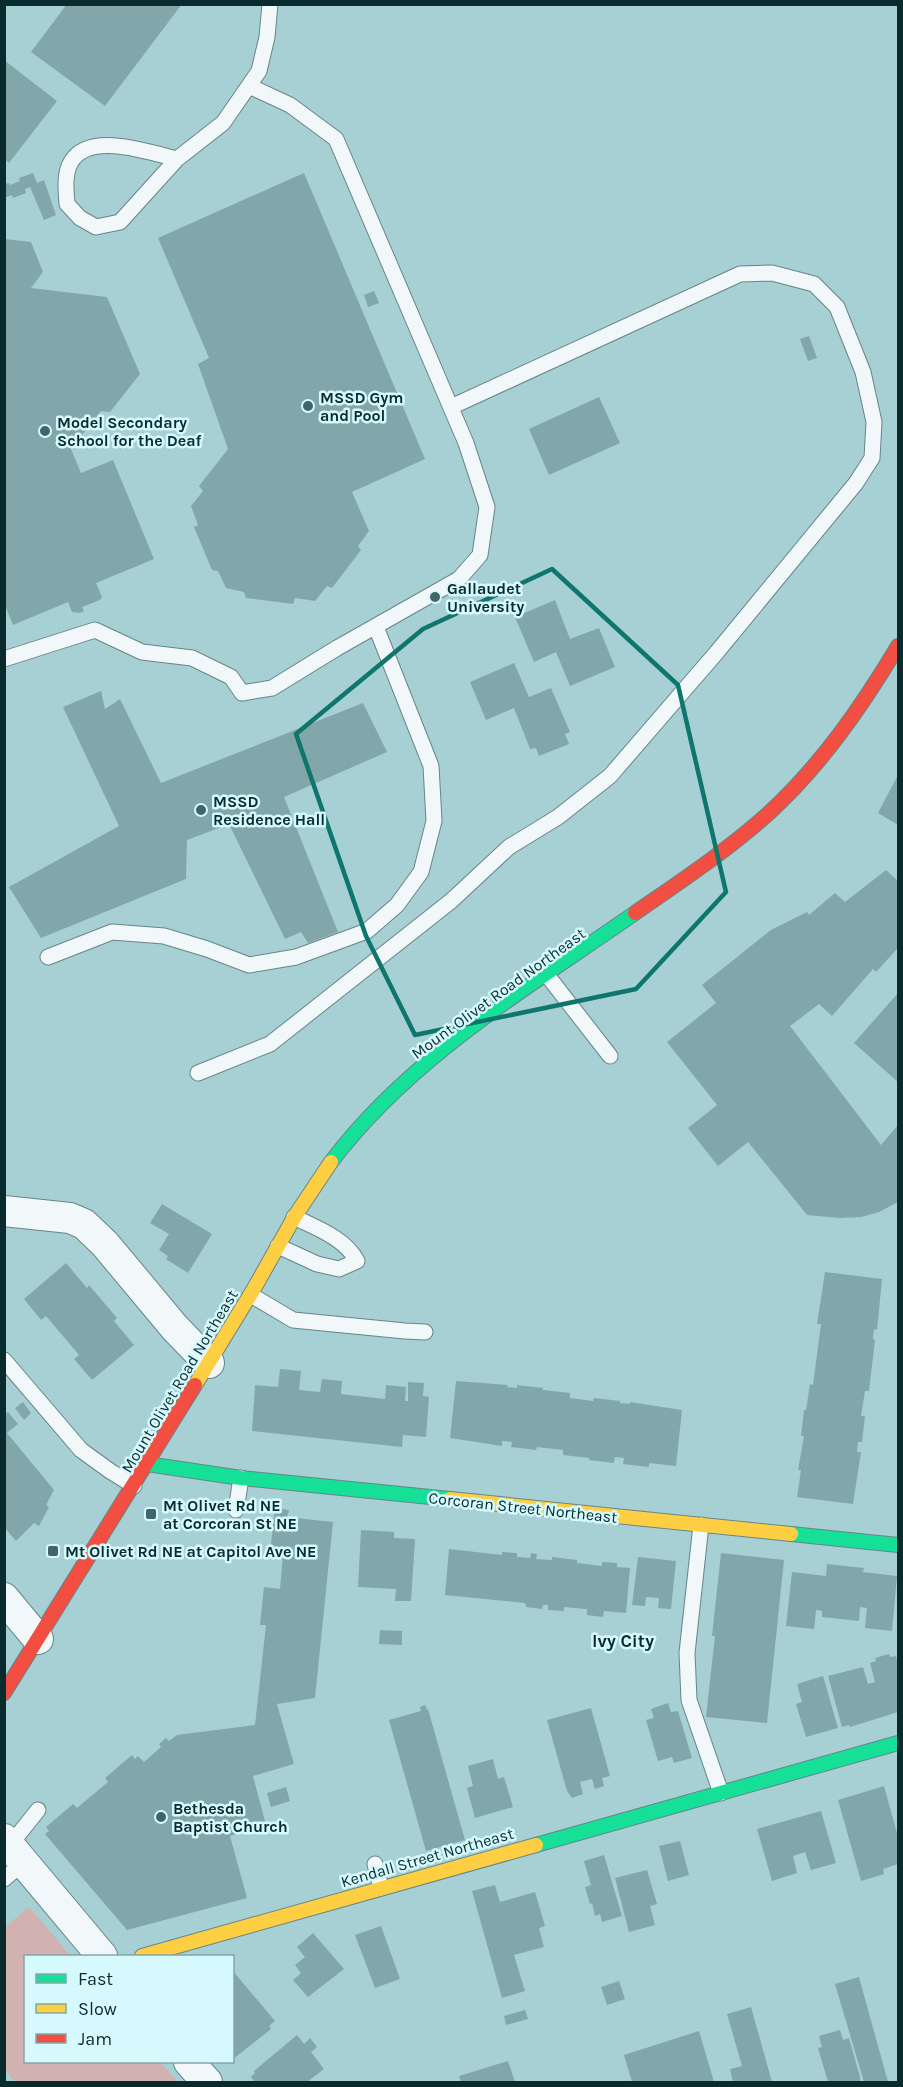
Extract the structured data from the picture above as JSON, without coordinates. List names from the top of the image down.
{
  "streets": {
    "street": ["Mount Olivet Road Northeast", "Corcoran Street Northeast", "Kendall Street Northeast"]
  },
  "crossings": [
    ["Mount Olivet Road Northeast", "Corcoran Street Northeast"]
  ],
  "districts": ["Ivy City"],
  "places": {
    "other": [
      "MSSD Gym and Pool",
      "Model Secondary School for the Deaf",
      "Gallaudet University",
      "MSSD Residence Hall",
      "Bethesda Baptist Church"
    ],
    "transit": ["Mt Olivet Rd NE at Corcoran St NE", "Mt Olivet Rd NE at Capitol Ave NE"]
  },
  "legend": ["Fast", "Slow", "Jam"]
}
